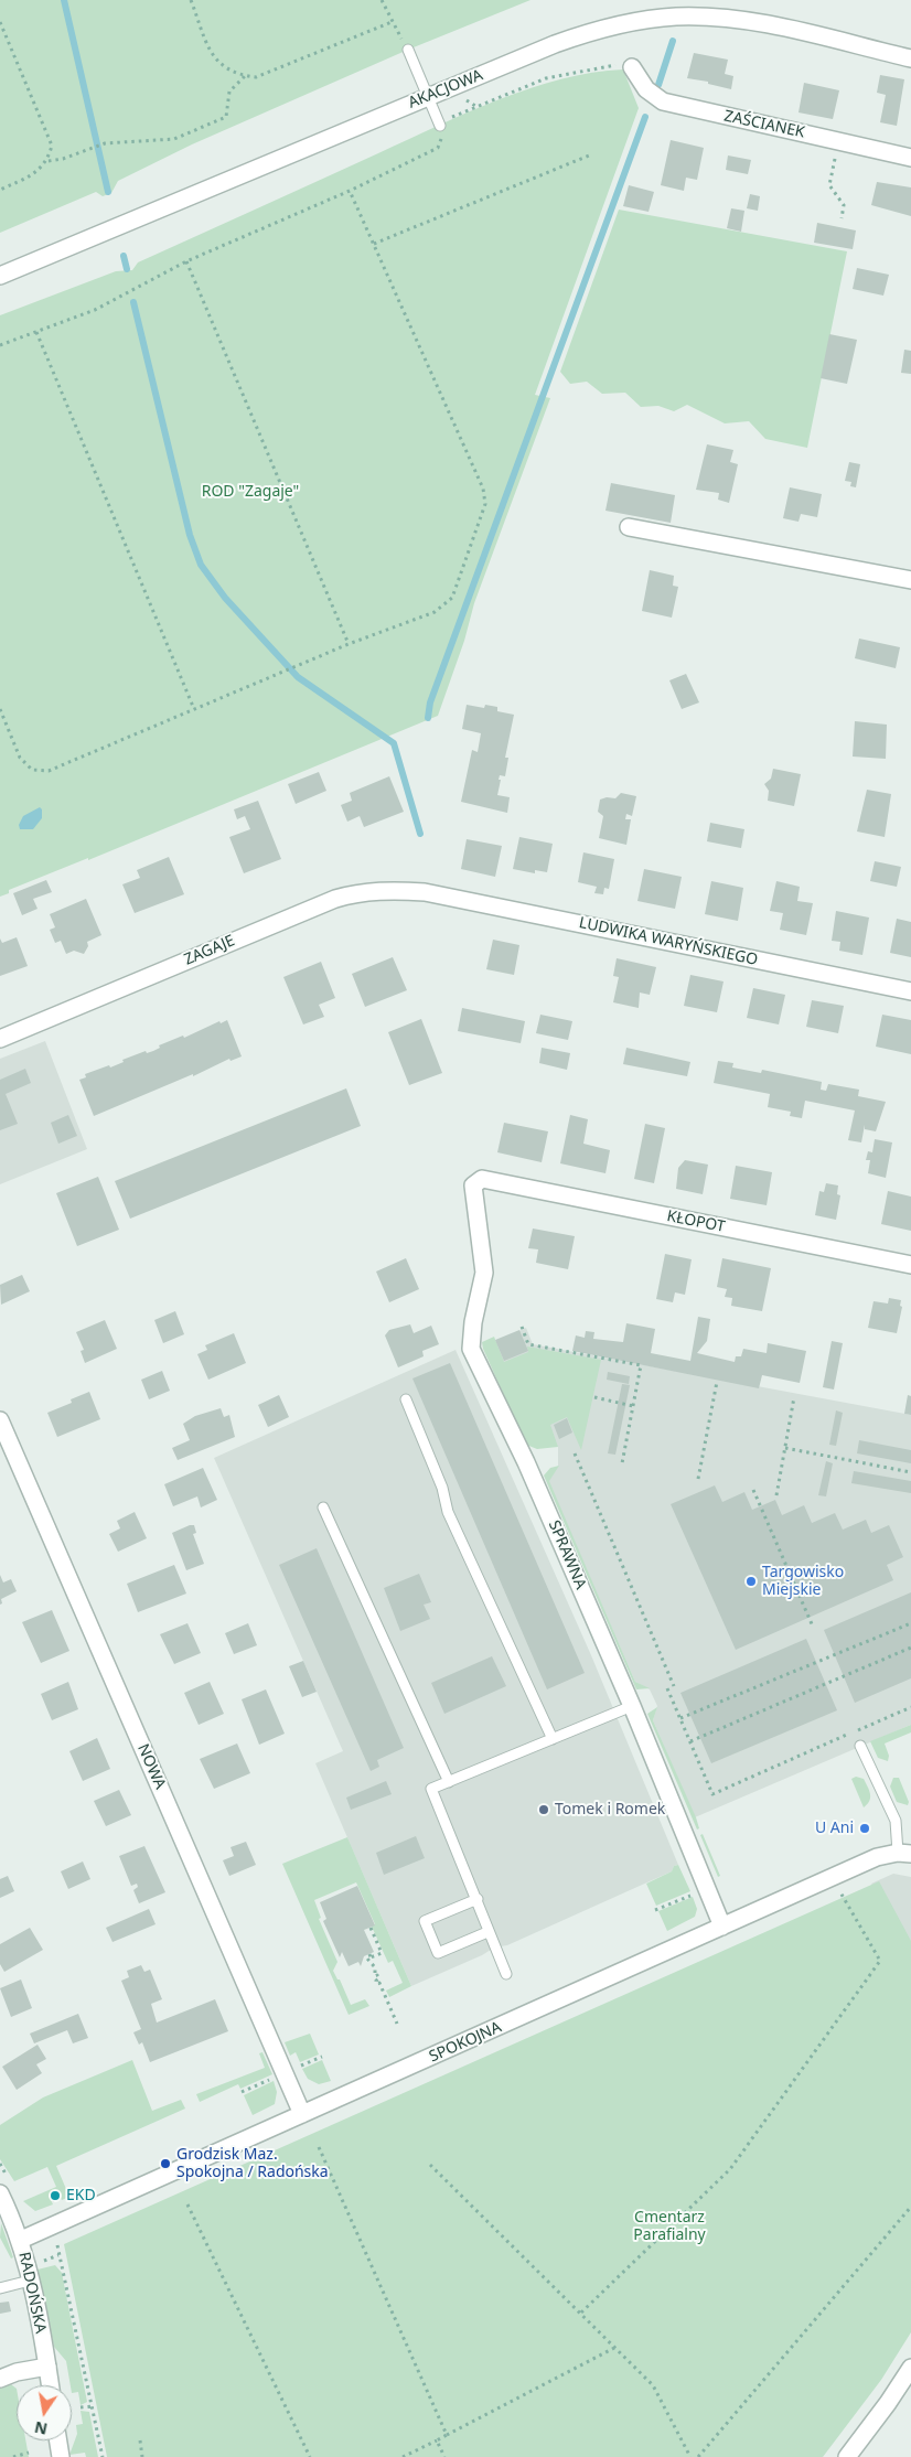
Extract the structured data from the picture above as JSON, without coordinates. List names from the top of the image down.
{
  "streets": {
    "street": [
      "AKACJOWA",
      "ZAŚCIANEK",
      "LUDWIKA WARYŃSKIEGO",
      "ZAGAJE",
      "KŁOPOT",
      "SPRAWNA",
      "NOWA",
      "SPOKOJNA",
      "RADOŃSKA"
    ]
  },
  "crossings": [
    ["LUDWIKA WARYŃSKIEGO", "ZAGAJE"],
    ["KŁOPOT", "SPRAWNA"],
    ["SPRAWNA", "SPOKOJNA"],
    ["NOWA", "SPOKOJNA"],
    ["SPOKOJNA", "RADOŃSKA"]
  ],
  "parks": ["ROD \"Zagaje\"", "Cmentarz Parafialny"],
  "places": [
    "Targowisko Miejskie",
    "Tomek i Romek",
    "U Ani",
    "Grodzisk Maz. Spokojna / Radońska",
    "EKD"
  ],
  "north": "bottom"
}
